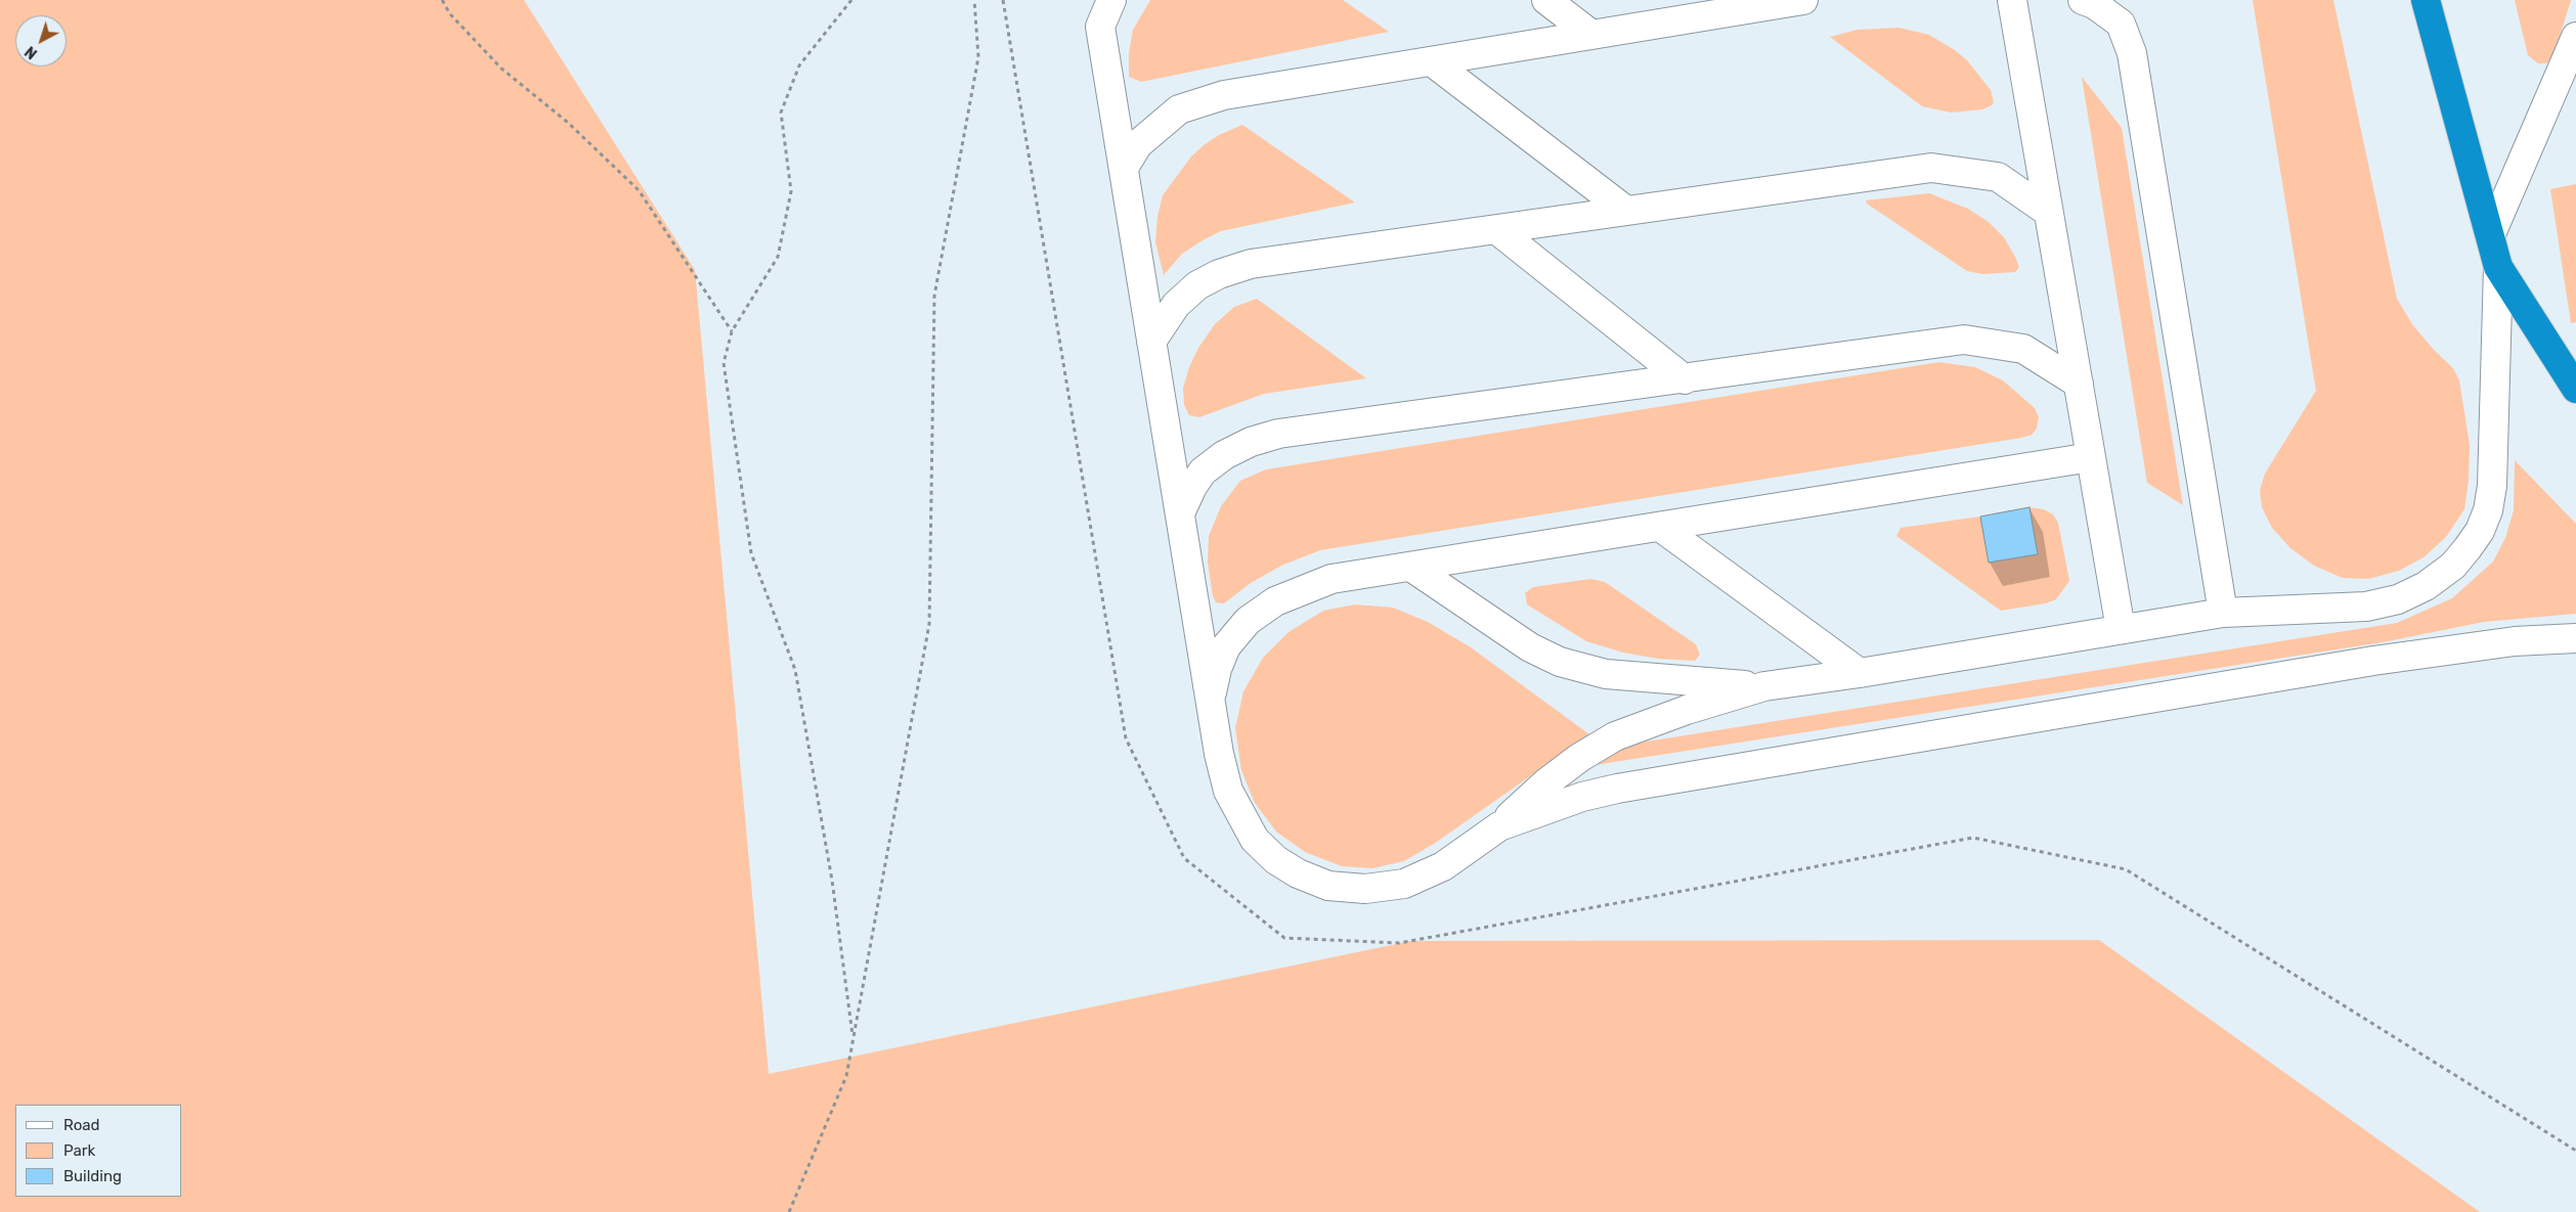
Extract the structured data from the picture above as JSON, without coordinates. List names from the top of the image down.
{
  "legend": ["Road", "Park", "Building"],
  "north": "bottom left"
}
